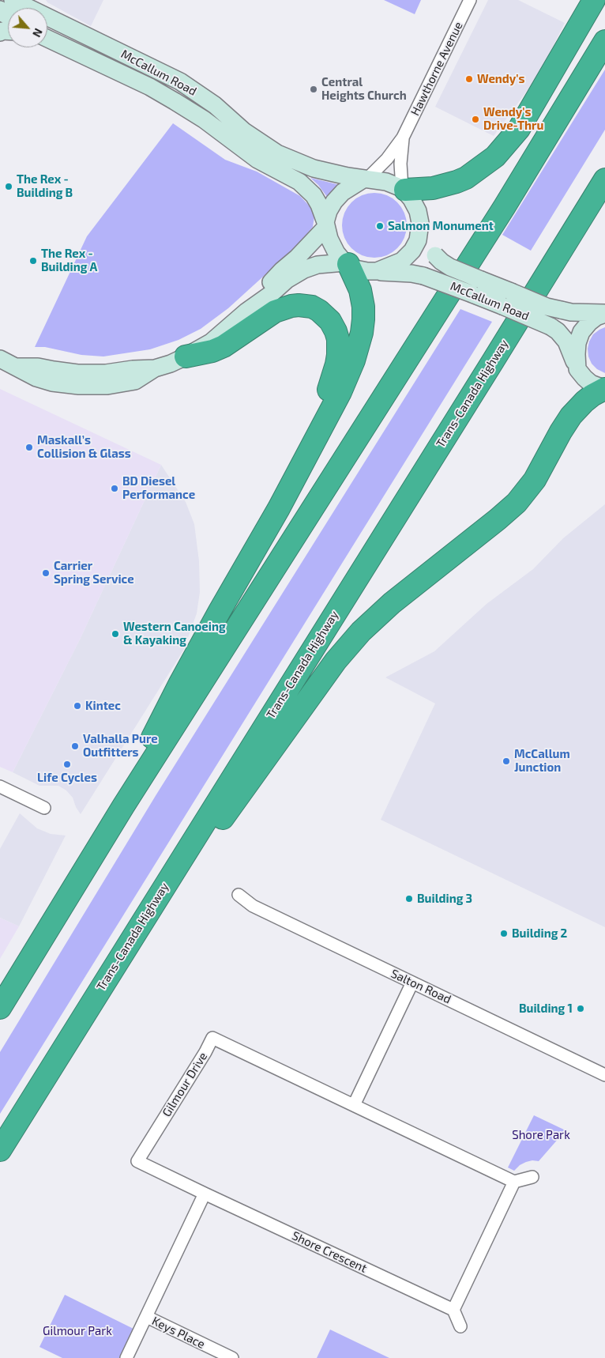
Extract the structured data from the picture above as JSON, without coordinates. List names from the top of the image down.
{
  "streets": {
    "highway": ["Trans-Canada Highway"],
    "main road": ["McCallum Road"],
    "street": [
      "Hawthorne Avenue",
      "Salton Road",
      "Gilmour Drive",
      "Shore Crescent",
      "Keys Place"
    ]
  },
  "crossings": [
    ["Hawthorne Avenue", "McCallum Road"],
    ["Gilmour Drive", "Shore Crescent"]
  ],
  "parks": ["Shore Park", "Gilmour Park"],
  "places": [
    "Wendy's",
    "Central Heights Church",
    "Wendy's Drive-Thru",
    "The Rex - Building B",
    "Salmon Monument",
    "The Rex - Building A",
    "Maskall’s Collision & Glass",
    "BD Diesel Performance",
    "Carrier Spring Service",
    "Western Canoeing & Kayaking",
    "Kintec",
    "Valhalla Pure Outfitters",
    "McCallum Junction",
    "Life Cycles",
    "Building 3",
    "Building 2",
    "Building 1"
  ],
  "north": "bottom right"
}
